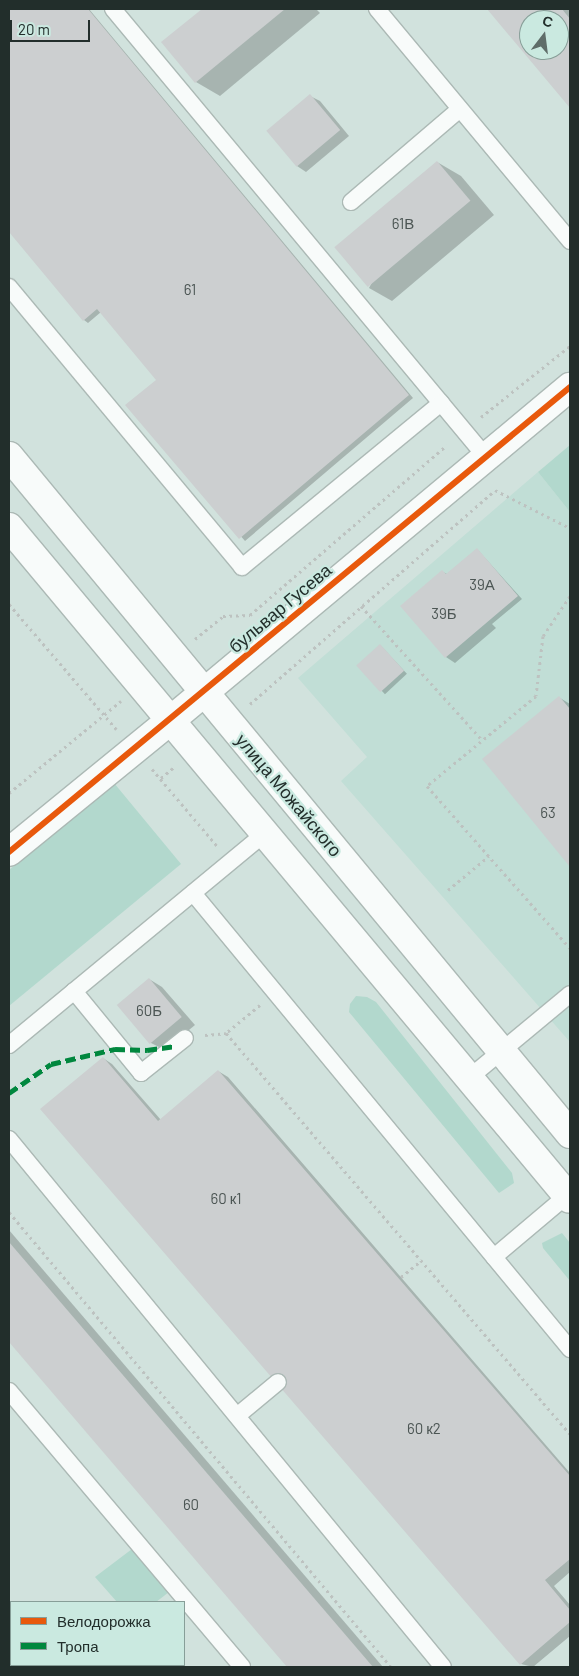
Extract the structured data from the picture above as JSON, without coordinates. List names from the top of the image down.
{
  "streets": {
    "main road": ["бульвар Гусева", "улица Можайского"]
  },
  "crossings": [
    ["бульвар Гусева", "улица Можайского"]
  ],
  "house_numbers": [
    "61В",
    "61",
    "39А",
    "39Б",
    "63",
    "60Б",
    "60 к1",
    "60 к2",
    "60"
  ],
  "legend": ["Велодорожка", "Тропа"],
  "scale_bar": "20 m",
  "north": "top"
}
